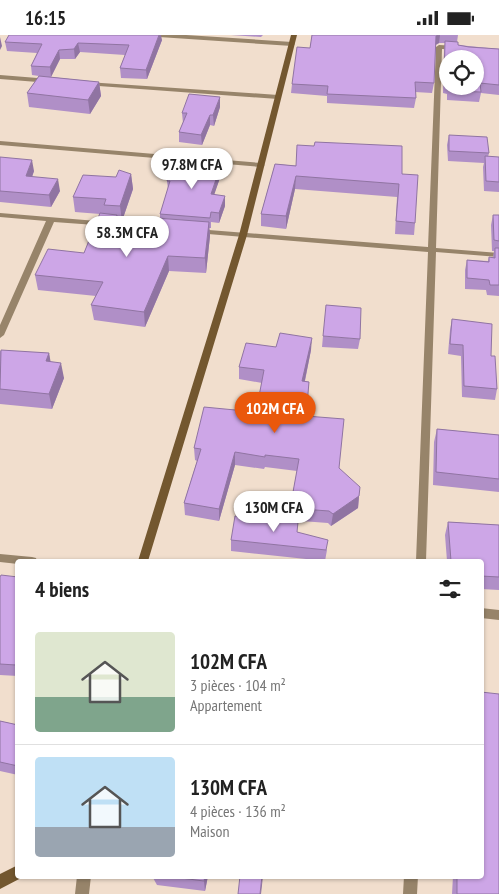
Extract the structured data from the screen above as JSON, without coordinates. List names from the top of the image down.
{
  "page": {
    "status": "16:15",
    "price": [
      "97.8M CFA",
      "58.3M CFA",
      "102M CFA",
      "130M CFA"
    ],
    "heading": "4 biens",
    "list": [
      {
        "name": "102M CFA",
        "note": "3 pièces · 104 m² · Appartement"
      },
      {
        "name": "130M CFA",
        "note": "4 pièces · 136 m² · Maison"
      }
    ]
  }
}
